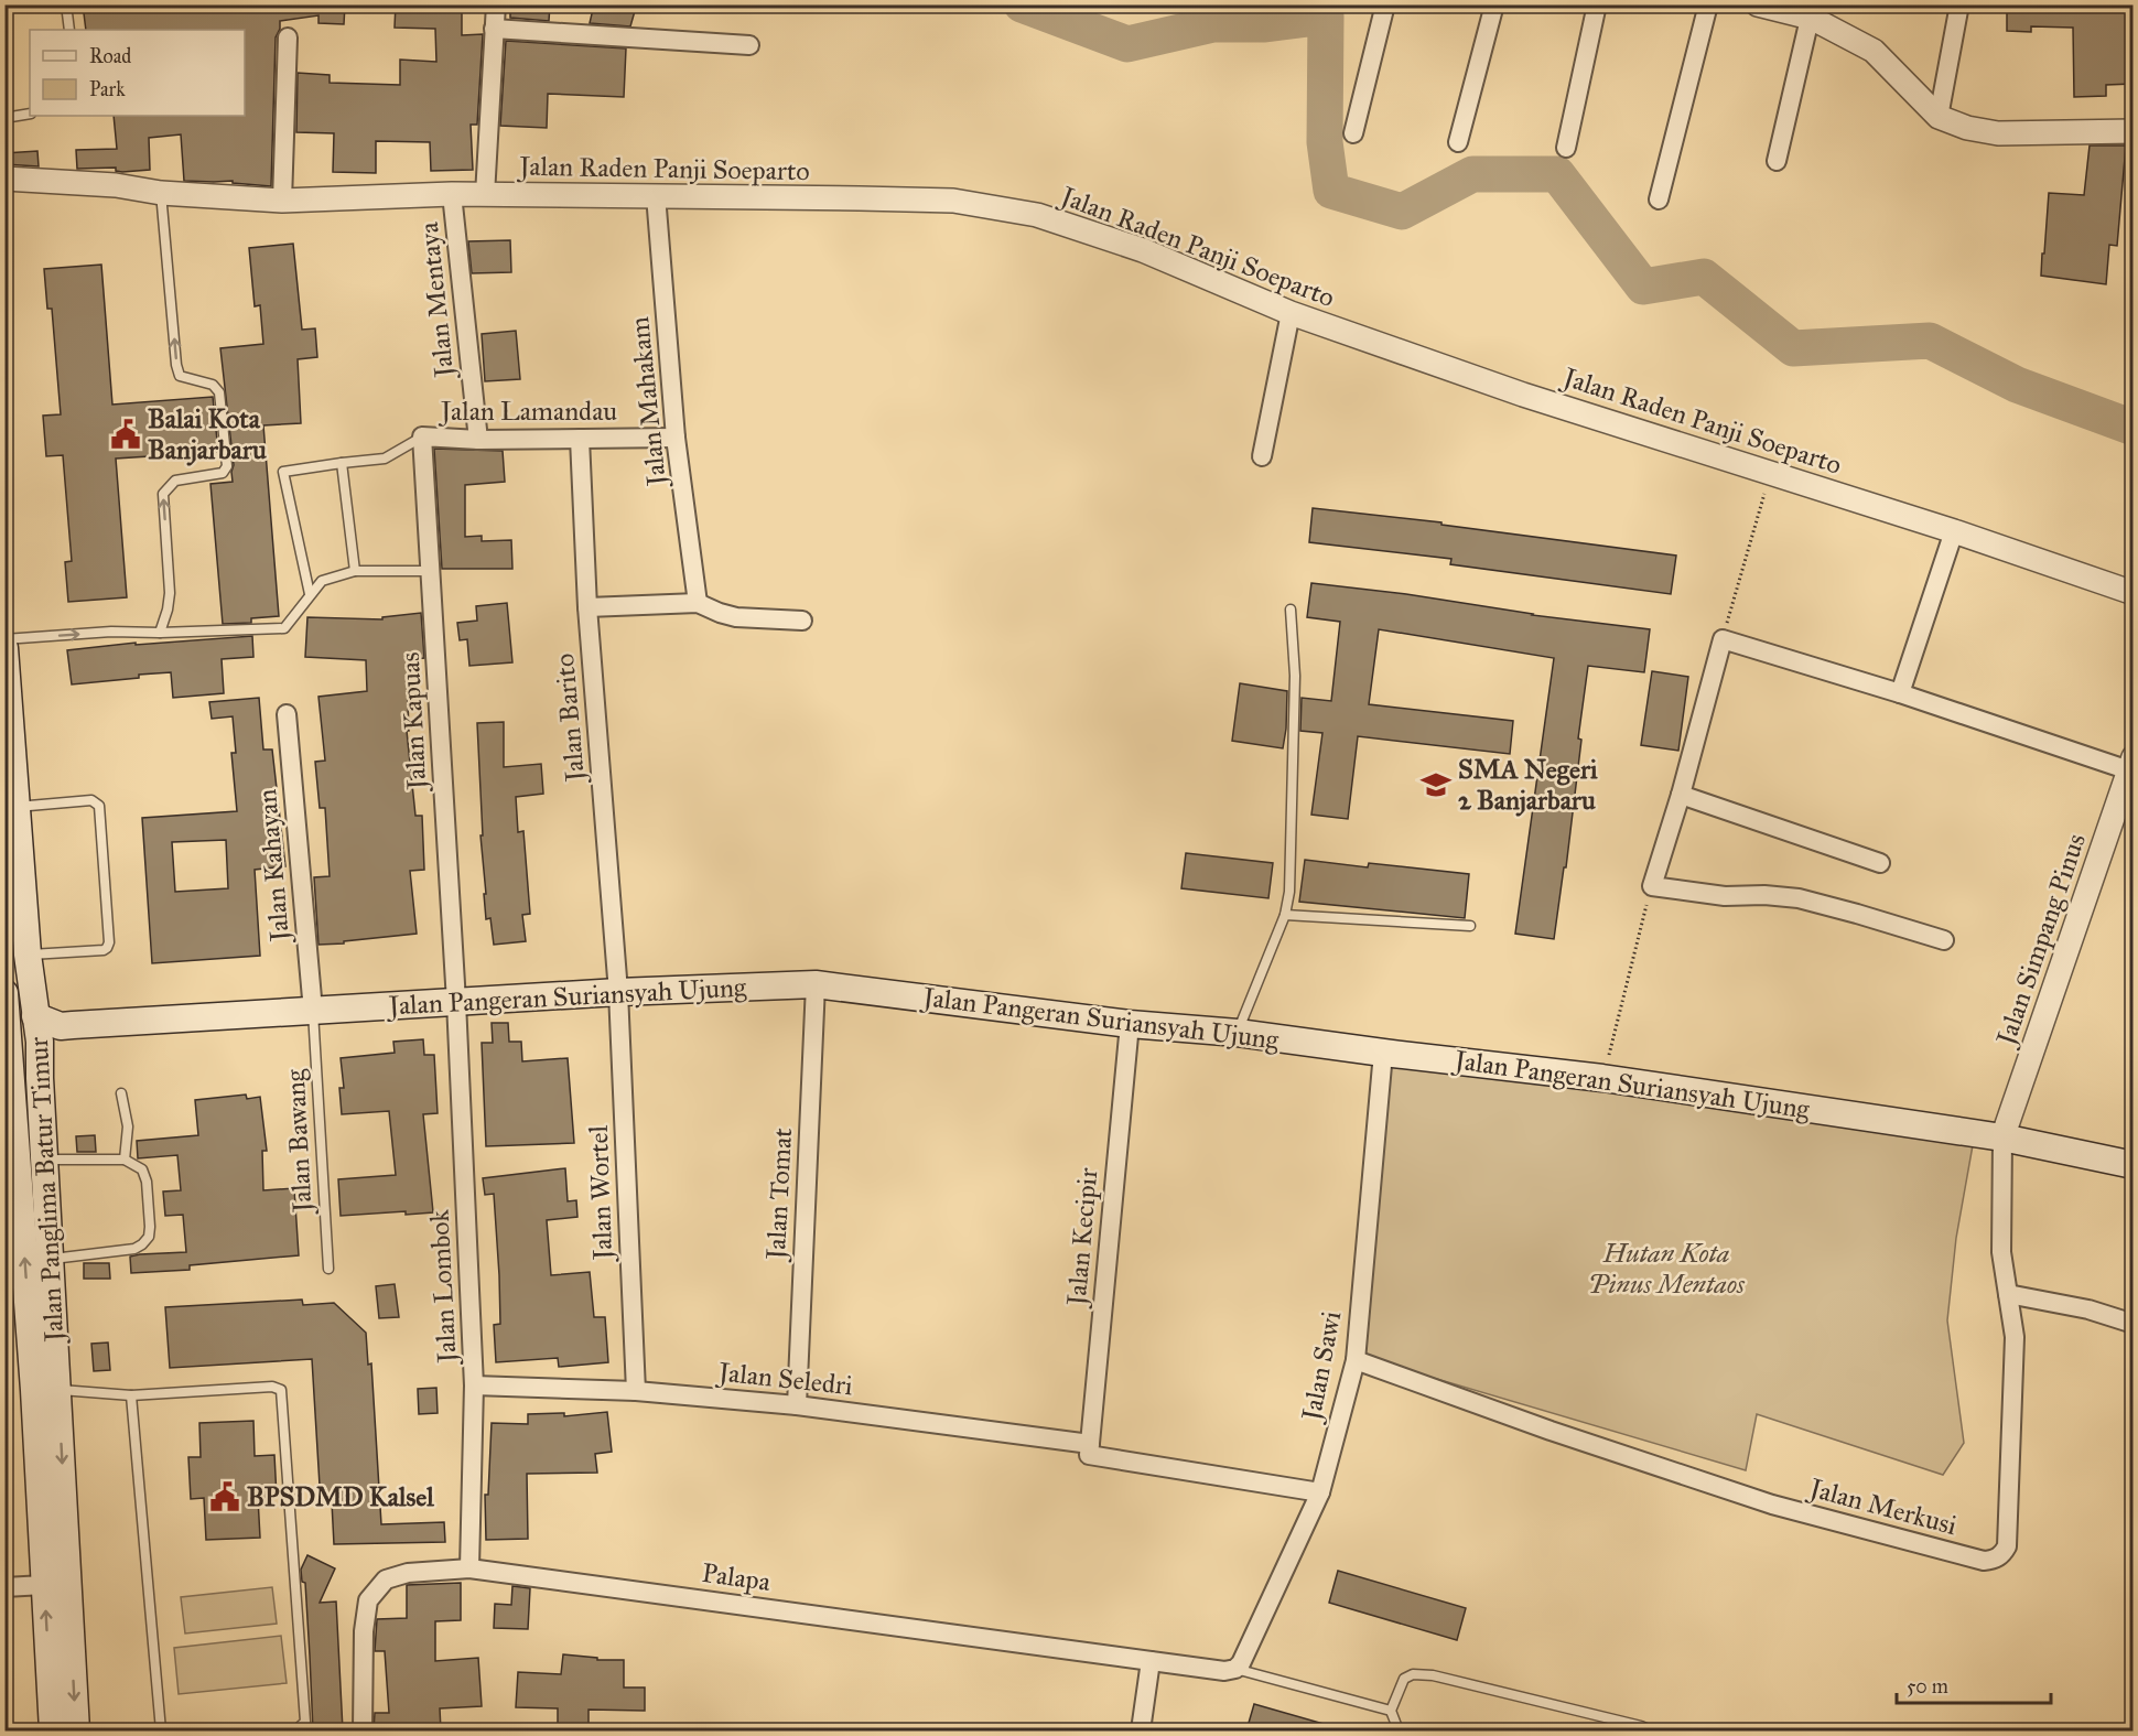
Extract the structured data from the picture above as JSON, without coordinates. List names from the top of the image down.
{
  "streets": {
    "main road": ["Jalan Pangeran Suriansyah Ujung", "Jalan Panglima Batur Timur"],
    "street": [
      "Jalan Raden Panji Soeparto",
      "Jalan Mentaya",
      "Jalan Mahakam",
      "Jalan Lamandau",
      "Jalan Barito",
      "Jalan Kapuas",
      "Jalan Kahayan",
      "Jalan Simpang Pinus",
      "Jalan Wortel",
      "Jalan Tomat",
      "Jalan Kecipir",
      "Jalan Lombok",
      "Jalan Sawi",
      "Jalan Seledri",
      "Jalan Merkusi",
      "Palapa"
    ],
    "lane": ["Jalan Bawang"]
  },
  "crossings": [
    ["Jalan Raden Panji Soeparto", "Jalan Mentaya"],
    ["Jalan Raden Panji Soeparto", "Jalan Mahakam"],
    ["Jalan Mentaya", "Jalan Lamandau"],
    ["Jalan Mahakam", "Jalan Lamandau"],
    ["Jalan Lamandau", "Jalan Barito"],
    ["Jalan Lamandau", "Jalan Kapuas"],
    ["Jalan Barito", "Jalan Pangeran Suriansyah Ujung"],
    ["Jalan Barito", "Jalan Wortel"],
    ["Jalan Kapuas", "Jalan Pangeran Suriansyah Ujung"],
    ["Jalan Kapuas", "Jalan Lombok"],
    ["Jalan Kahayan", "Jalan Pangeran Suriansyah Ujung"],
    ["Jalan Kahayan", "Jalan Bawang"],
    ["Jalan Simpang Pinus", "Jalan Pangeran Suriansyah Ujung"],
    ["Jalan Simpang Pinus", "Jalan Merkusi"],
    ["Jalan Pangeran Suriansyah Ujung", "Jalan Bawang"],
    ["Jalan Pangeran Suriansyah Ujung", "Jalan Panglima Batur Timur"],
    ["Jalan Pangeran Suriansyah Ujung", "Jalan Wortel"],
    ["Jalan Pangeran Suriansyah Ujung", "Jalan Tomat"],
    ["Jalan Pangeran Suriansyah Ujung", "Jalan Kecipir"],
    ["Jalan Pangeran Suriansyah Ujung", "Jalan Lombok"],
    ["Jalan Pangeran Suriansyah Ujung", "Jalan Sawi"],
    ["Jalan Pangeran Suriansyah Ujung", "Jalan Merkusi"],
    ["Jalan Wortel", "Jalan Seledri"],
    ["Jalan Tomat", "Jalan Seledri"],
    ["Jalan Kecipir", "Jalan Seledri"],
    ["Jalan Lombok", "Jalan Seledri"],
    ["Jalan Lombok", "Palapa"],
    ["Jalan Sawi", "Jalan Seledri"],
    ["Jalan Sawi", "Jalan Merkusi"],
    ["Jalan Sawi", "Palapa"]
  ],
  "parks": ["Hutan Kota Pinus Mentaos"],
  "places": {
    "public building": ["Balai Kota Banjarbaru", "BPSDMD Kalsel"],
    "school or university": ["SMA Negeri 2 Banjarbaru"]
  },
  "legend": ["Road", "Park"],
  "scale_bar": "50 m"
}
